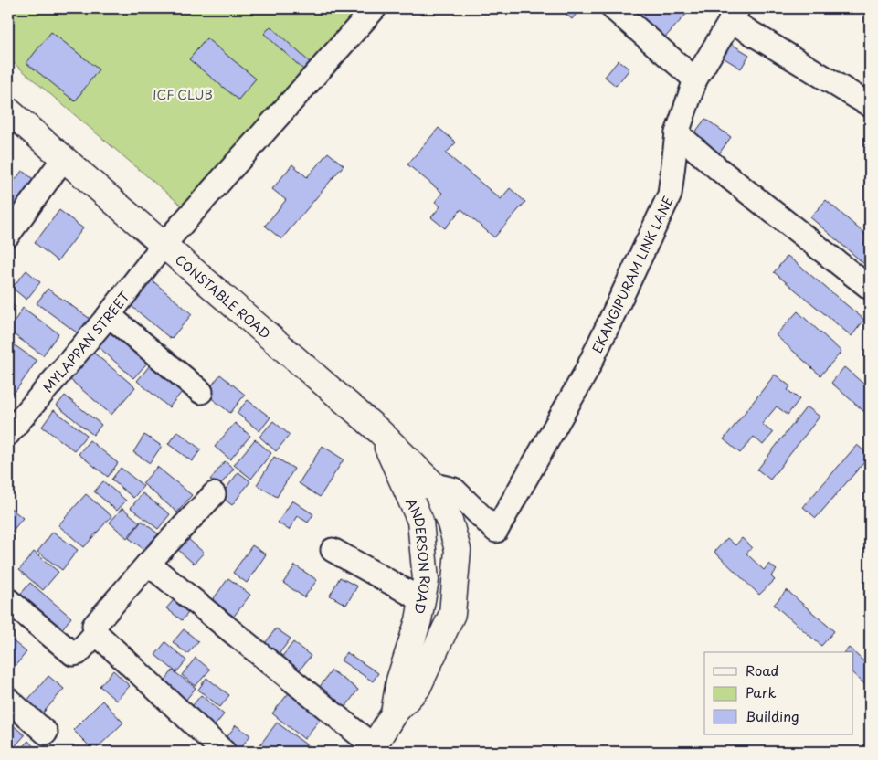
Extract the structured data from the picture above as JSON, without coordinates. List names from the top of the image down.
{
  "streets": {
    "street": [
      "EKANGIPURAM LINK LANE",
      "CONSTABLE ROAD",
      "MYLAPPAN STREET",
      "ANDERSON ROAD"
    ]
  },
  "crossings": [
    ["EKANGIPURAM LINK LANE", "CONSTABLE ROAD"],
    ["CONSTABLE ROAD", "MYLAPPAN STREET"],
    ["CONSTABLE ROAD", "ANDERSON ROAD"]
  ],
  "parks": ["ICF CLUB"],
  "legend": ["Road", "Park", "Building"]
}
